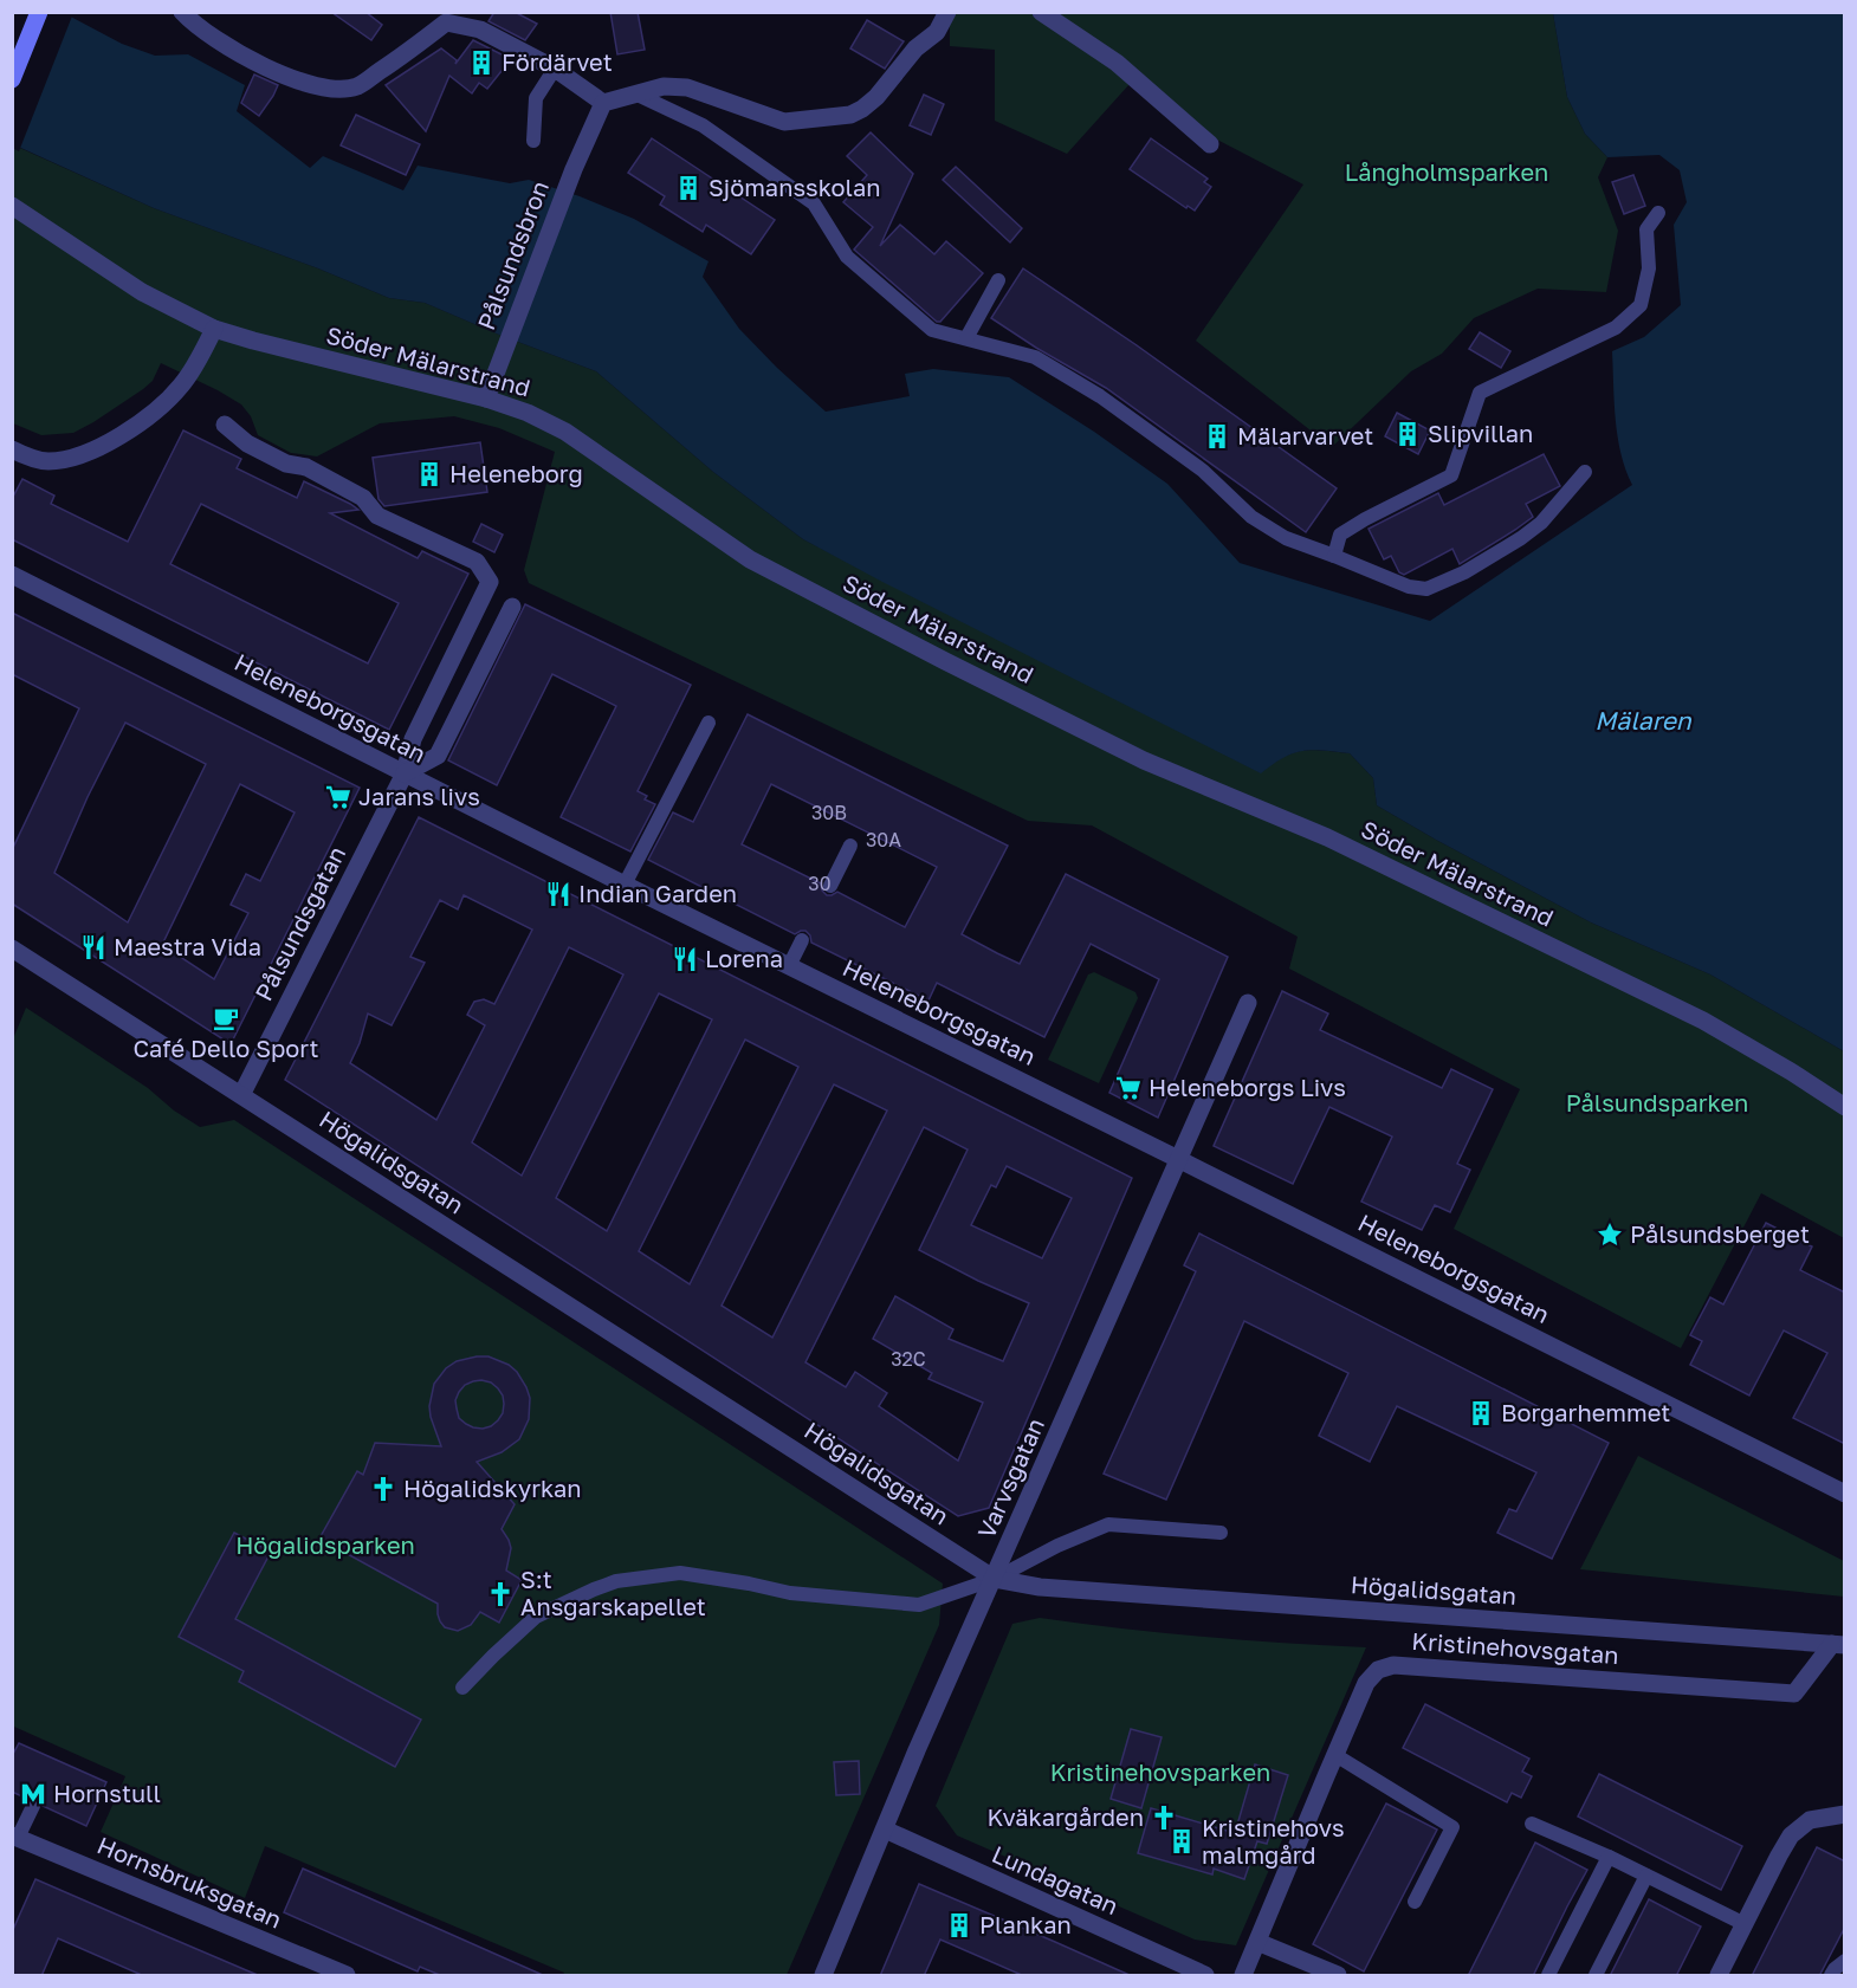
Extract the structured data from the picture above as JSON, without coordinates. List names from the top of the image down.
{
  "streets": {
    "street": [
      "Pålsundsbron",
      "Söder Mälarstrand",
      "Heleneborgsgatan",
      "Pålsundsgatan",
      "Högalidsgatan",
      "Varvsgatan",
      "Kristinehovsgatan",
      "Lundagatan",
      "Hornsbruksgatan"
    ]
  },
  "crossings": [
    ["Pålsundsbron", "Söder Mälarstrand"],
    ["Heleneborgsgatan", "Pålsundsgatan"],
    ["Heleneborgsgatan", "Varvsgatan"],
    ["Pålsundsgatan", "Högalidsgatan"],
    ["Högalidsgatan", "Varvsgatan"],
    ["Högalidsgatan", "Kristinehovsgatan"],
    ["Varvsgatan", "Lundagatan"]
  ],
  "water": ["Mälaren"],
  "parks": [
    "Långholmsparken",
    "Pålsundsparken",
    "Högalidsparken",
    "Kristinehovsparken"
  ],
  "places": {
    "building": [
      "Fördärvet",
      "Sjömansskolan",
      "Slipvillan",
      "Mälarvarvet",
      "Heleneborg",
      "Borgarhemmet",
      "Kristinehovs malmgård",
      "Plankan"
    ],
    "supermarket": ["Jarans livs", "Heleneborgs Livs"],
    "restaurant": ["Indian Garden", "Maestra Vida", "Lorena"],
    "cafe": ["Café Dello Sport"],
    "place": ["Pålsundsberget"],
    "church": ["Högalidskyrkan", "S:t Ansgarskapellet", "Kväkargården"],
    "metro station": ["Hornstull"]
  },
  "house_numbers": [
    "30B",
    "30A",
    "30",
    "32C"
  ]
}
